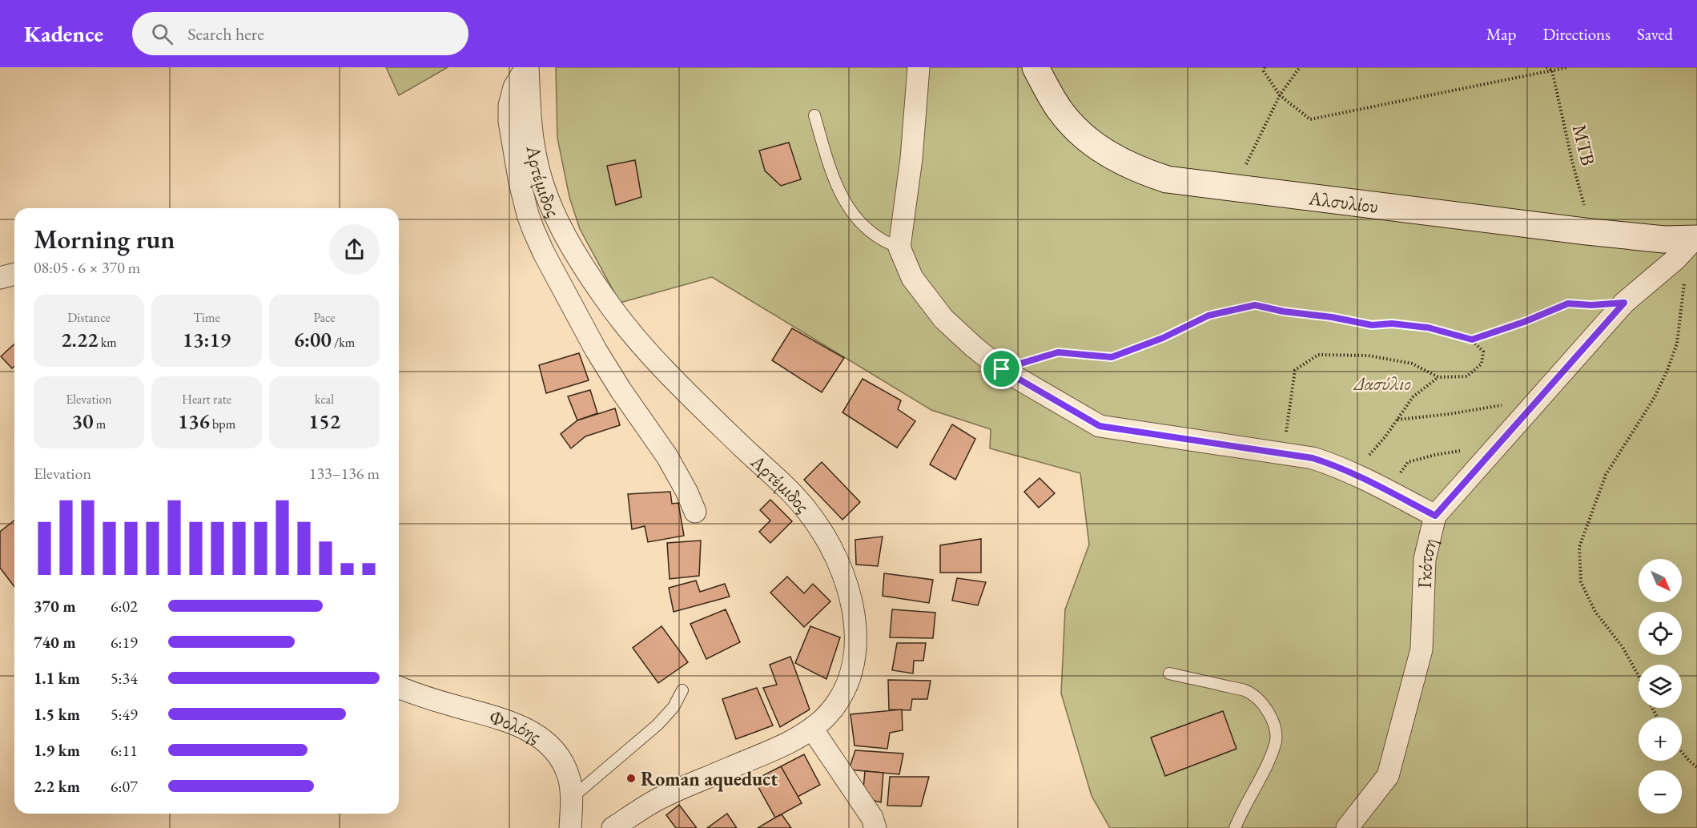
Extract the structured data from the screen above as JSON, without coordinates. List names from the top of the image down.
{
  "streets": {
    "street": [
      "Αρτέμιδος",
      "Αλσυλίου",
      "Γκότση",
      "Φολόης"
    ],
    "path": ["MTB"]
  },
  "crossings": [
    ["MTB", "Αλσυλίου"],
    ["Αλσυλίου", "Γκότση"]
  ],
  "parks": ["Δασύλιο"],
  "places": ["Roman aqueduct"],
  "north": "bottom right",
  "page": {
    "header": "Kadence",
    "search": "Search here",
    "nav": ["Map", "Directions", "Saved"],
    "heading": ["Morning run", "08:05 · 6 × 370 m"],
    "stats": [
      ["Distance", "2.22 km"],
      ["Time", "13:19"],
      ["Pace", "6:00 /km"],
      ["Elevation", "30 m"],
      ["Heart rate", "136 bpm"],
      ["kcal", "152"]
    ],
    "chart": ["Elevation", "133–136 m"],
    "map_buttons": ["+", "−"],
    "list": [
      {
        "name": "370 m",
        "note": "6:02"
      },
      {
        "name": "740 m",
        "note": "6:19"
      },
      {
        "name": "1.1 km",
        "note": "5:34"
      },
      {
        "name": "1.5 km",
        "note": "5:49"
      },
      {
        "name": "1.9 km",
        "note": "6:11"
      },
      {
        "name": "2.2 km",
        "note": "6:07"
      }
    ]
  }
}
